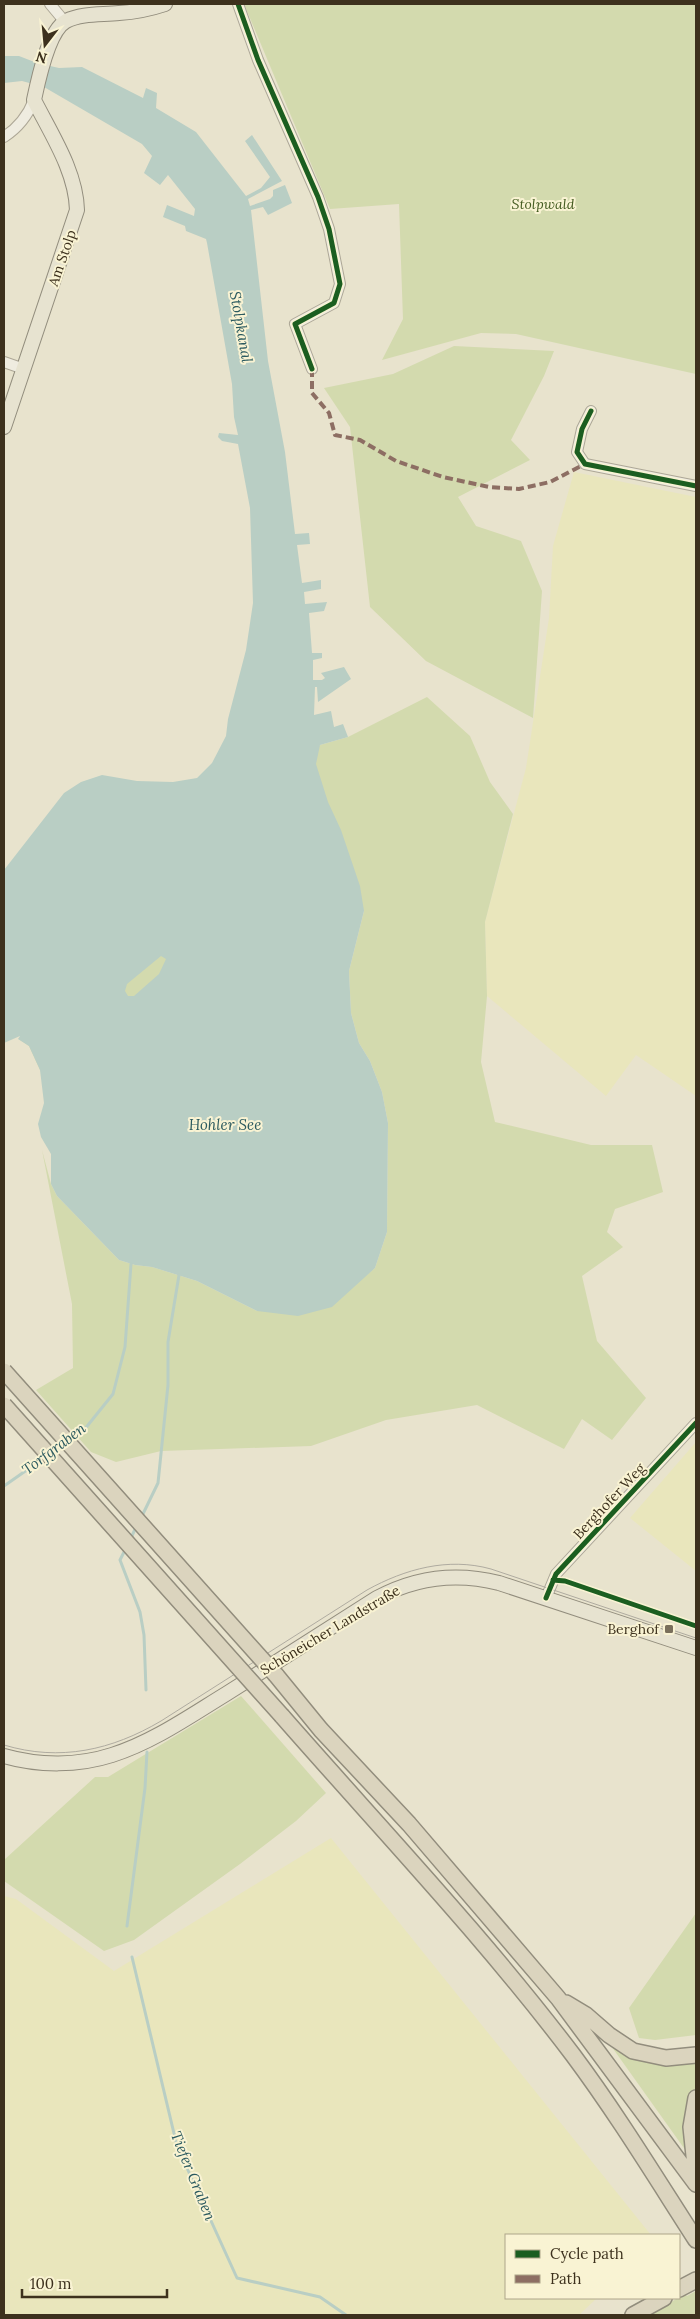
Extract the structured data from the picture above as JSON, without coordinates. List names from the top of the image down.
{
  "streets": {
    "main road": ["Am Stolp", "Schöneicher Landstraße"],
    "street": ["Berghofer Weg"]
  },
  "crossings": [
    ["Berghofer Weg", "Schöneicher Landstraße"]
  ],
  "water": [
    "Stolpkanal",
    "Hohler See",
    "Torfgraben",
    "Tiefer Graben"
  ],
  "parks": ["Stolpwald"],
  "places": {
    "transit": ["Berghof"]
  },
  "legend": ["Cycle path", "Path"],
  "scale_bar": "100 m",
  "north": "bottom"
}
